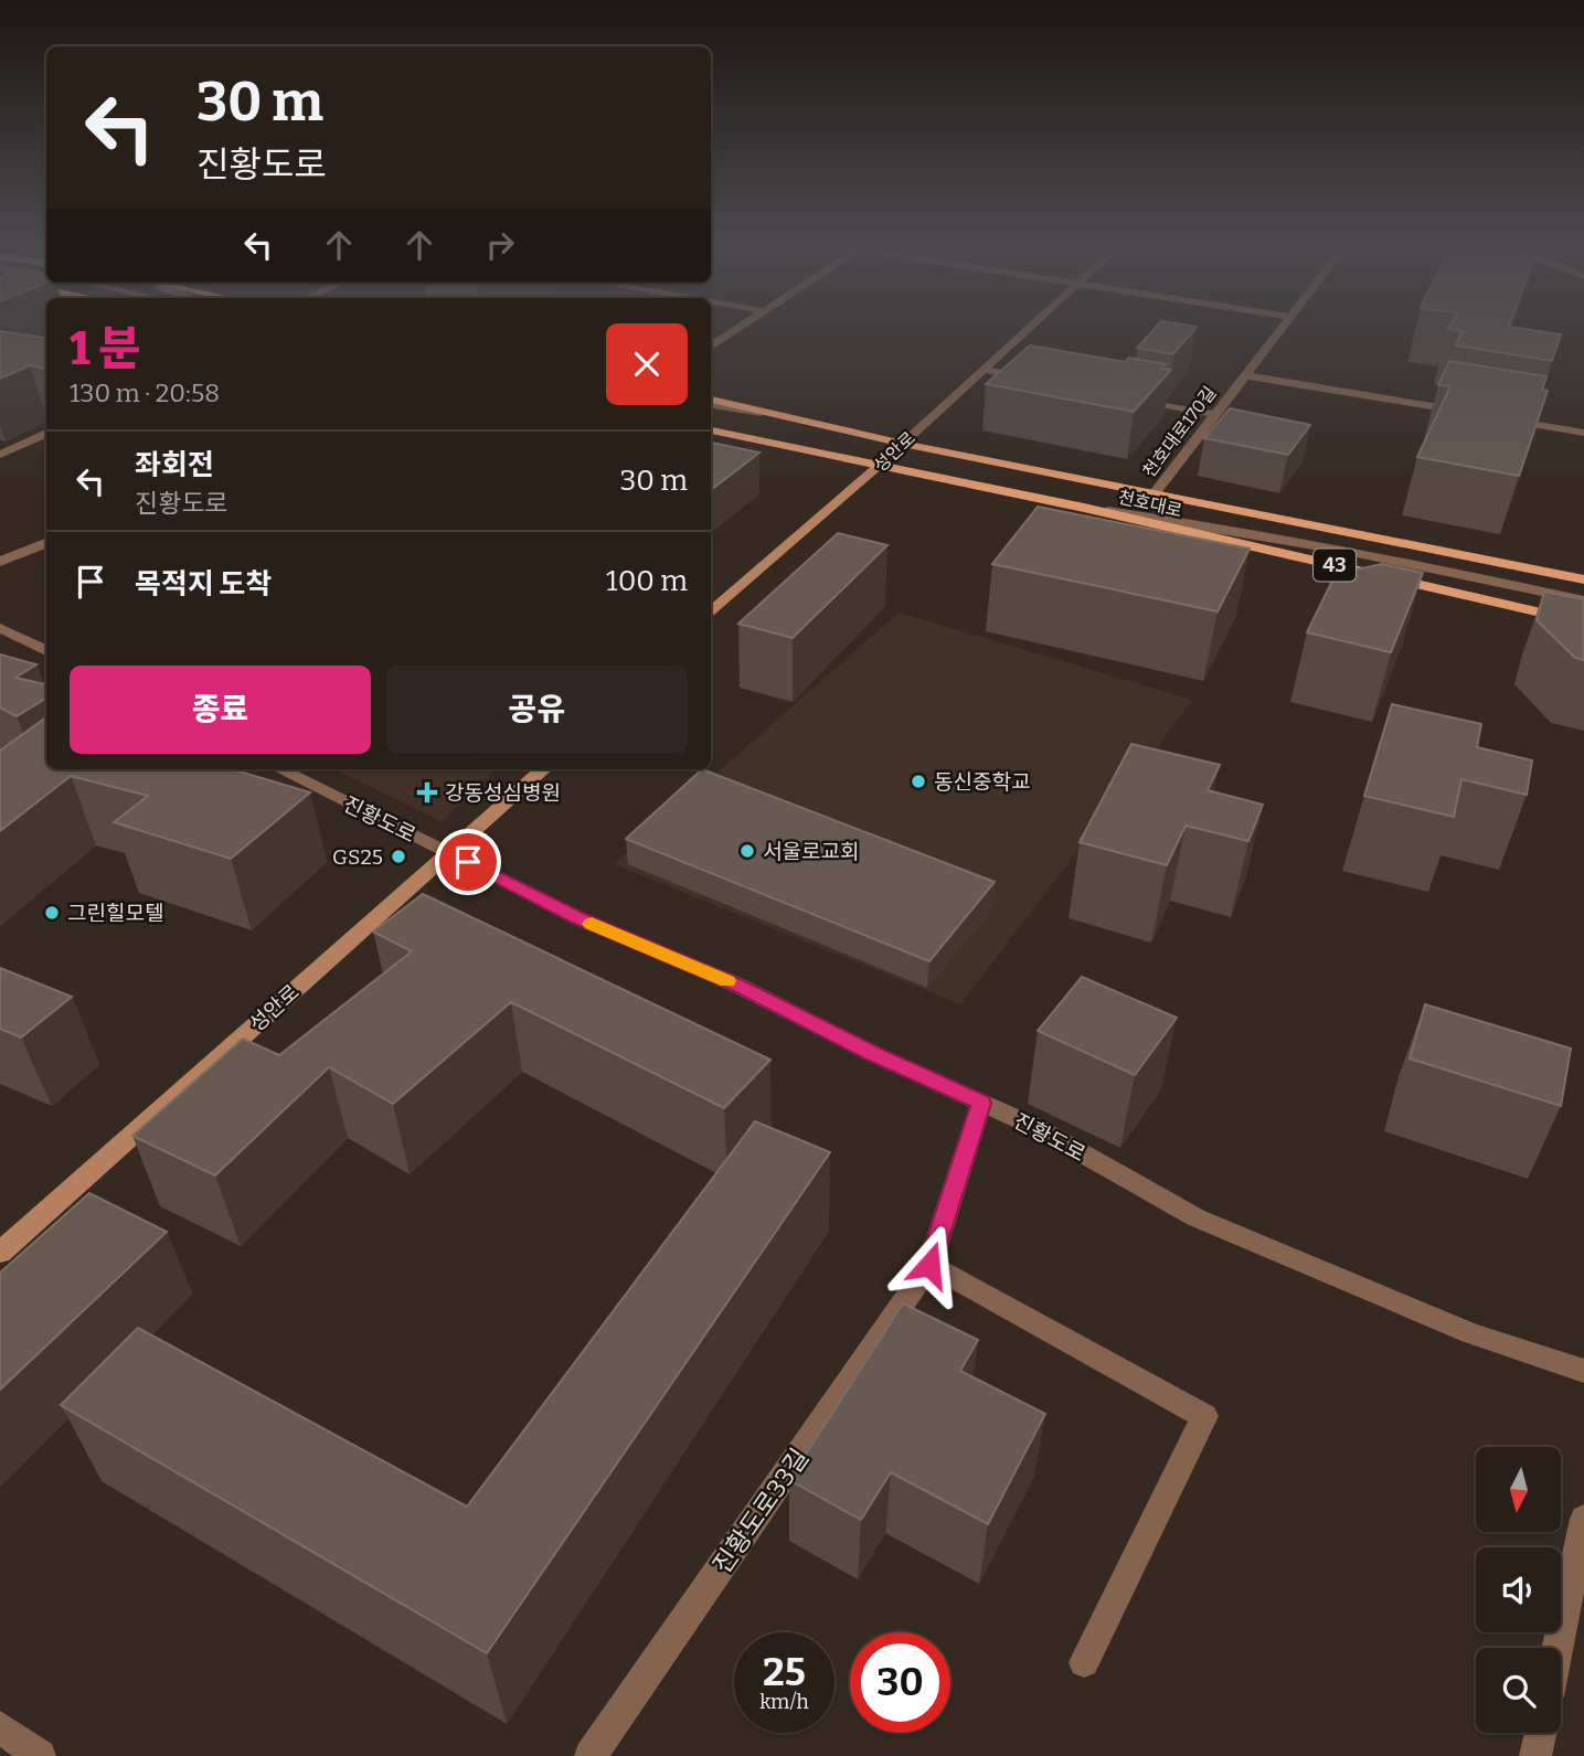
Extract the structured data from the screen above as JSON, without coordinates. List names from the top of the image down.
{
  "streets": {
    "main road": ["성안로", "천호대로", "43"],
    "street": ["천호대로170길", "진황도로", "진황도로33길"]
  },
  "crossings": [
    ["천호대로170길", "천호대로"],
    ["성안로", "천호대로"],
    ["성안로", "진황도로"],
    ["진황도로", "진황도로33길"]
  ],
  "places": {
    "other": [
      "동신중학교",
      "서울로교회",
      "GS25",
      "그린힐모텔"
    ],
    "health": ["강동성심병원"]
  },
  "north": "bottom",
  "page": {
    "turn": ["30 m", "진황도로"],
    "heading": ["1 분", "130 m · 20:58"],
    "list": [
      {
        "name": "좌회전",
        "note": "진황도로",
        "value": "30 m"
      },
      {
        "name": "목적지 도착",
        "value": "100 m"
      }
    ],
    "buttons": ["종료", "공유"],
    "speed": "25 km/h",
    "limit": "30"
  }
}
